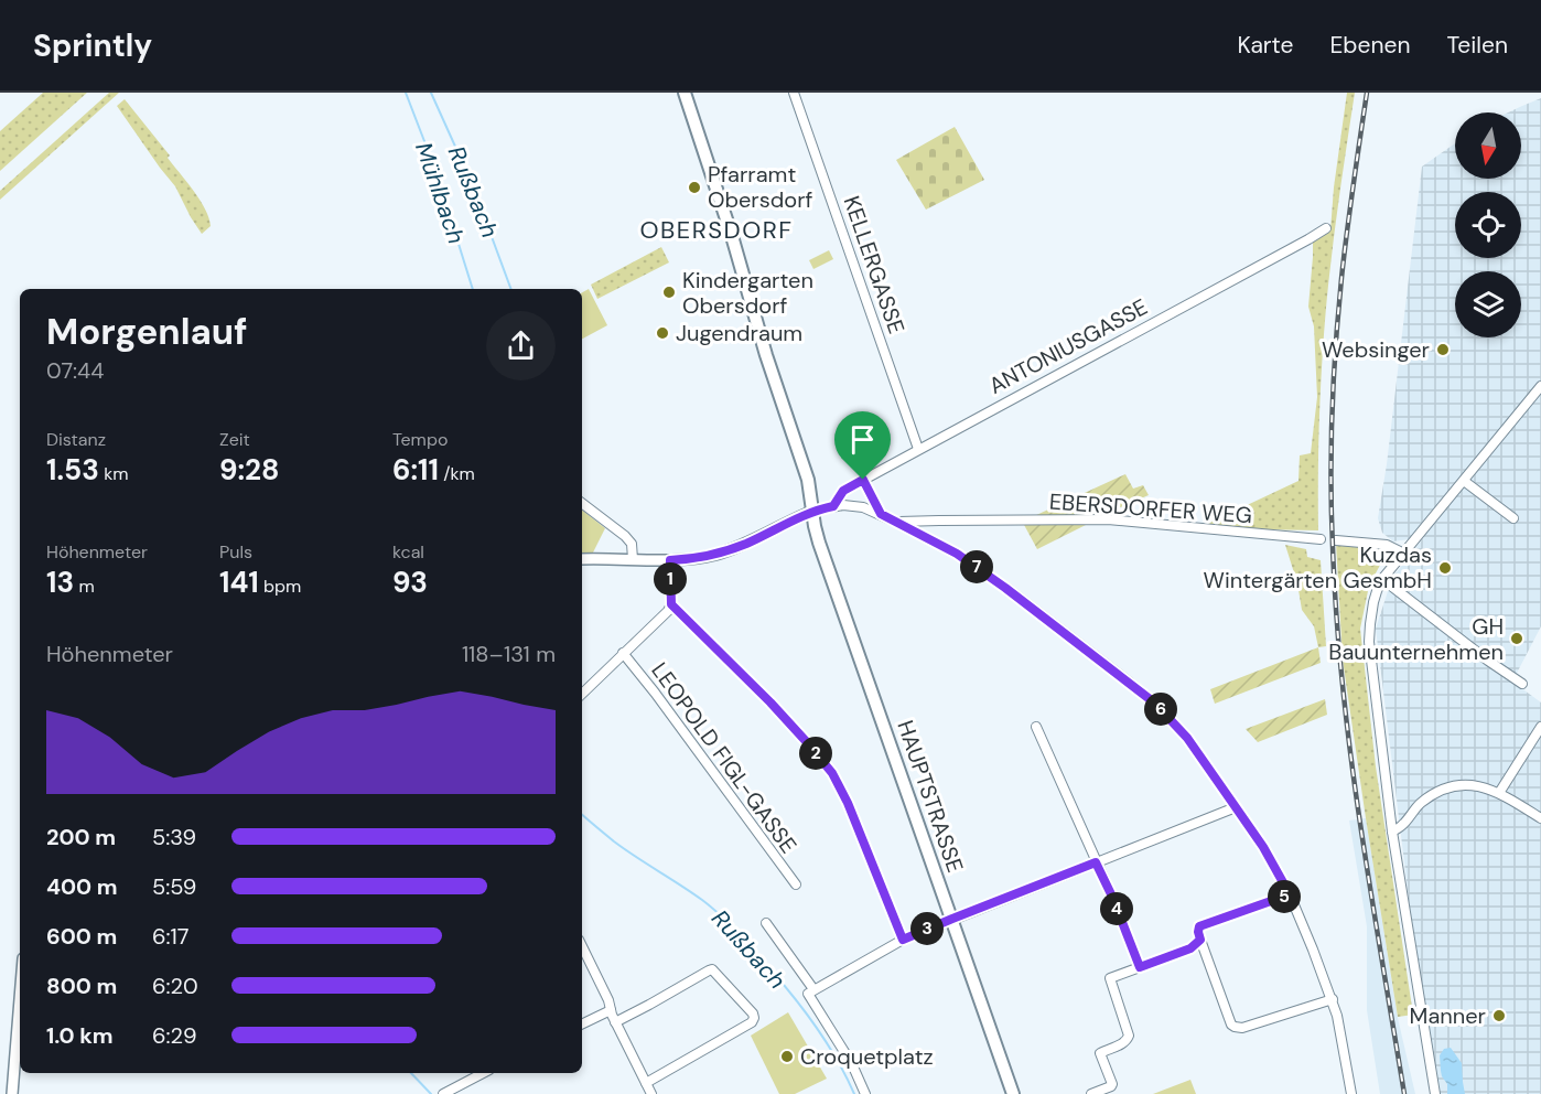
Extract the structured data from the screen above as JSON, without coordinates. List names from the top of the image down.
{
  "streets": {
    "main road": ["HAUPTSTRASSE"],
    "street": [
      "KELLERGASSE",
      "ANTONIUSGASSE",
      "EBERSDORFER WEG",
      "LEOPOLD FIGL-GASSE"
    ]
  },
  "crossings": [
    ["KELLERGASSE", "ANTONIUSGASSE"]
  ],
  "districts": ["OBERSDORF"],
  "water": ["Rußbach", "Mühlbach"],
  "places": [
    "Pfarramt Obersdorf",
    "Kindergarten Obersdorf",
    "Jugendraum",
    "Websinger",
    "Kuzdas Wintergärten GesmbH",
    "GH Bauunternehmen",
    "Manner",
    "Croquetplatz"
  ],
  "north": "bottom",
  "page": {
    "header": "Sprintly",
    "nav": ["Karte", "Ebenen", "Teilen"],
    "heading": ["Morgenlauf", "07:44"],
    "stats": [
      ["Distanz", "1.53 km"],
      ["Zeit", "9:28"],
      ["Tempo", "6:11 /km"],
      ["Höhenmeter", "13 m"],
      ["Puls", "141 bpm"],
      ["kcal", "93"]
    ],
    "pins": [
      "7",
      "1",
      "6",
      "2",
      "5",
      "4",
      "3"
    ],
    "chart": ["Höhenmeter", "118–131 m"],
    "list": [
      {
        "name": "200 m",
        "note": "5:39"
      },
      {
        "name": "400 m",
        "note": "5:59"
      },
      {
        "name": "600 m",
        "note": "6:17"
      },
      {
        "name": "800 m",
        "note": "6:20"
      },
      {
        "name": "1.0 km",
        "note": "6:29"
      }
    ]
  }
}
